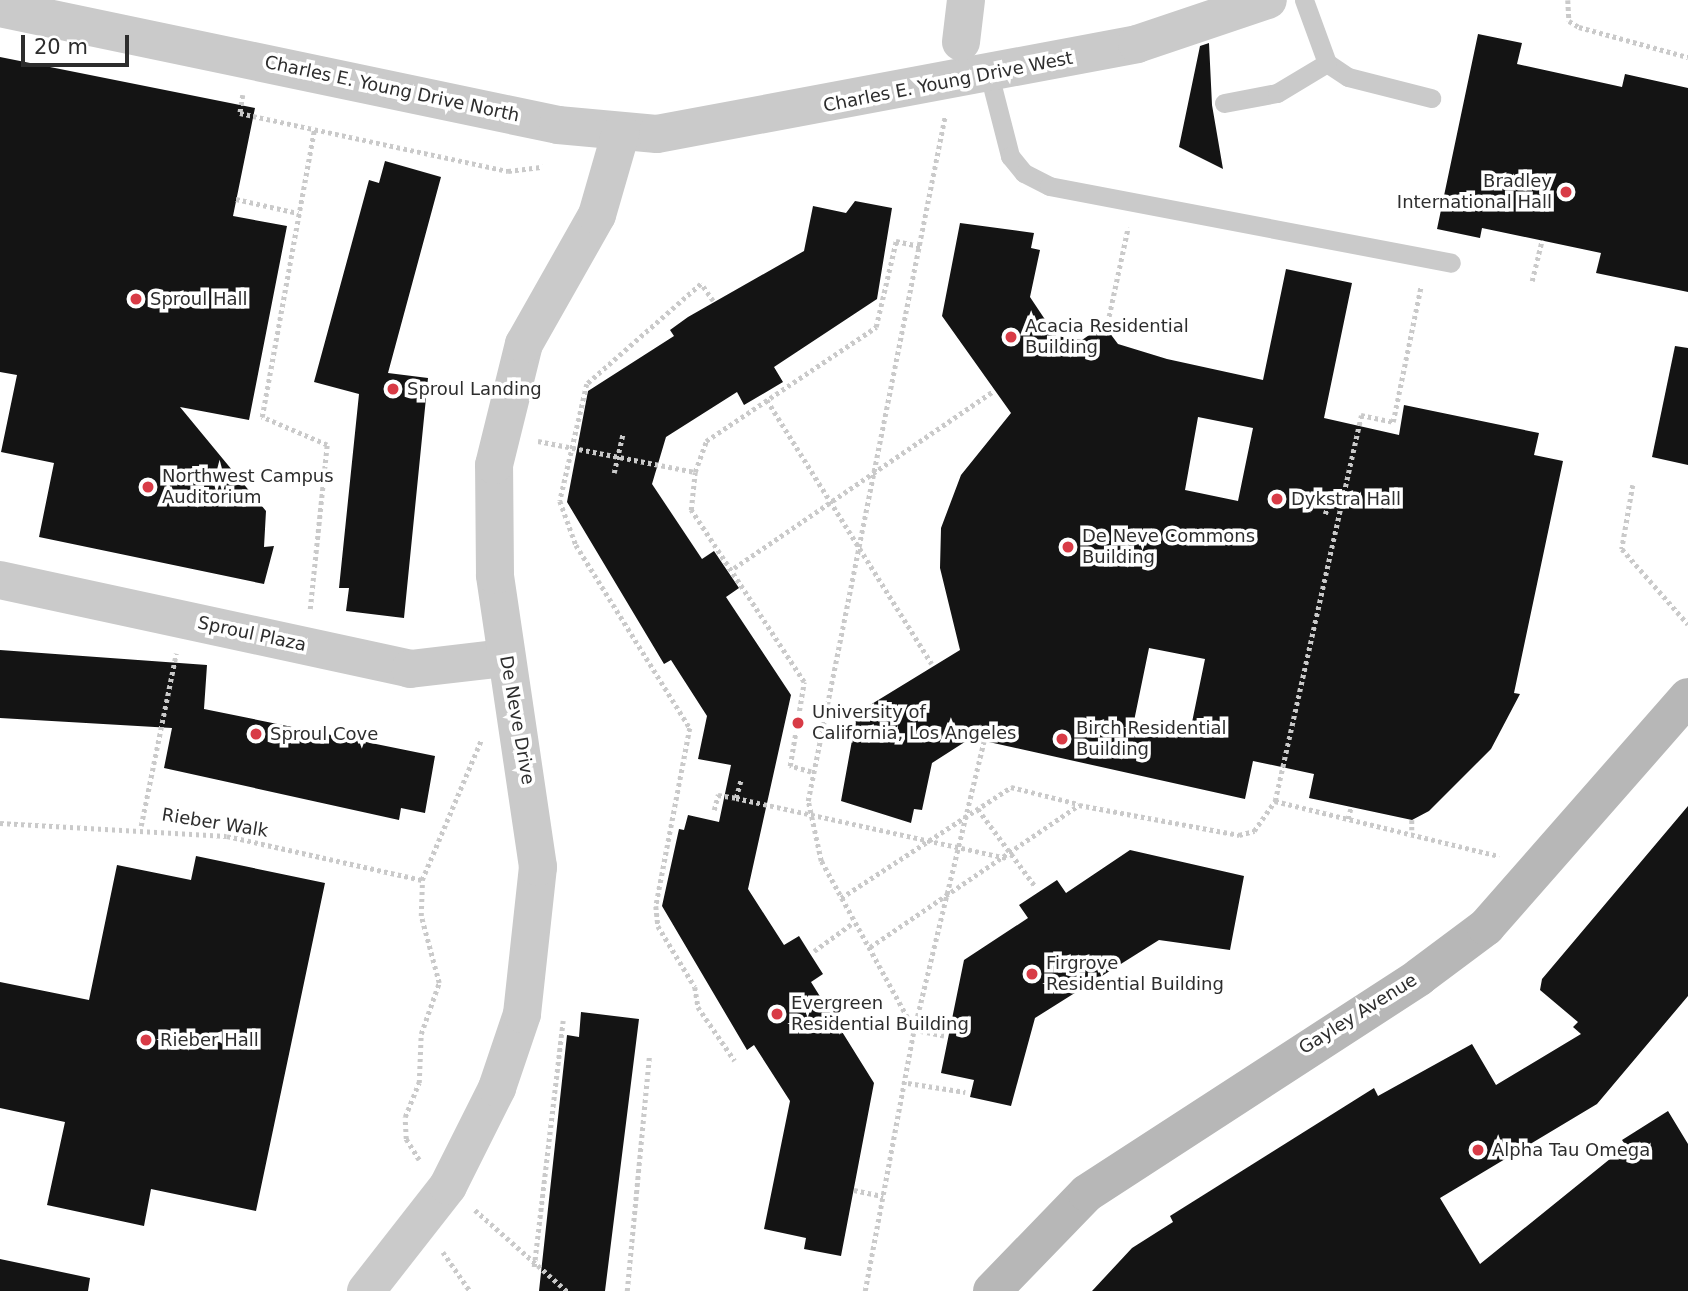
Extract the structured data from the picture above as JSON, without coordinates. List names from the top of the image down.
{
  "streets": {
    "street": [
      "Charles E. Young Drive West",
      "Charles E. Young Drive North",
      "Sproul Plaza",
      "De Neve Drive",
      "Gayley Avenue"
    ],
    "path": ["Rieber Walk"]
  },
  "crossings": [
    ["Charles E. Young Drive West", "Charles E. Young Drive North"],
    ["Charles E. Young Drive West", "De Neve Drive"],
    ["Charles E. Young Drive North", "De Neve Drive"],
    ["Sproul Plaza", "De Neve Drive"]
  ],
  "places": [
    "Bradley International Hall",
    "Sproul Hall",
    "Acacia Residential Building",
    "Sproul Landing",
    "Northwest Campus Auditorium",
    "Dykstra Hall",
    "De Neve Commons Building",
    "University of California, Los Angeles",
    "Sproul Cove",
    "Birch Residential Building",
    "Firgrove Residential Building",
    "Evergreen Residential Building",
    "Rieber Hall",
    "Alpha Tau Omega"
  ],
  "scale_bar": "20 m"
}
